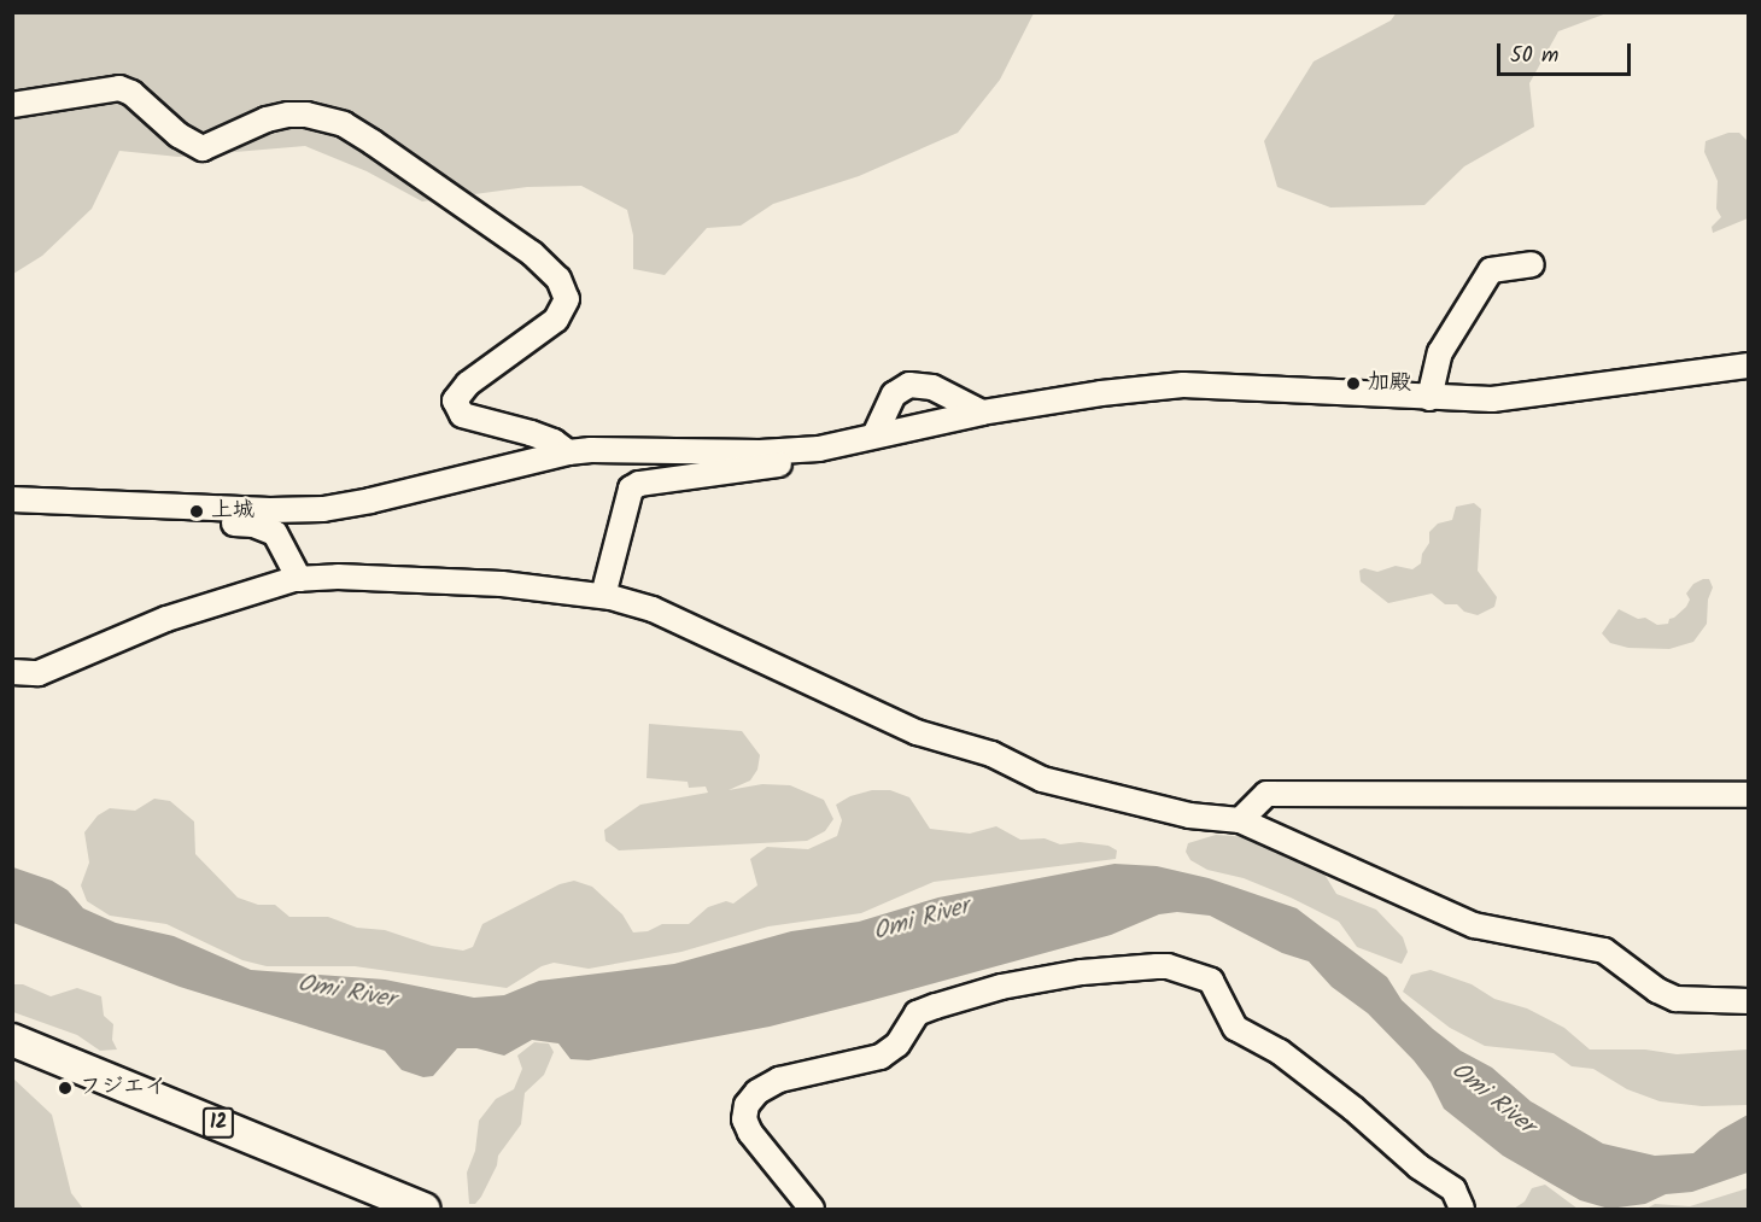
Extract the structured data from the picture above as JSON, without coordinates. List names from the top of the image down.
{
  "streets": {
    "main road": ["12"]
  },
  "water": ["Omi River"],
  "places": ["加殿", "上城", "フジエイ"],
  "scale_bar": "50 m"
}
